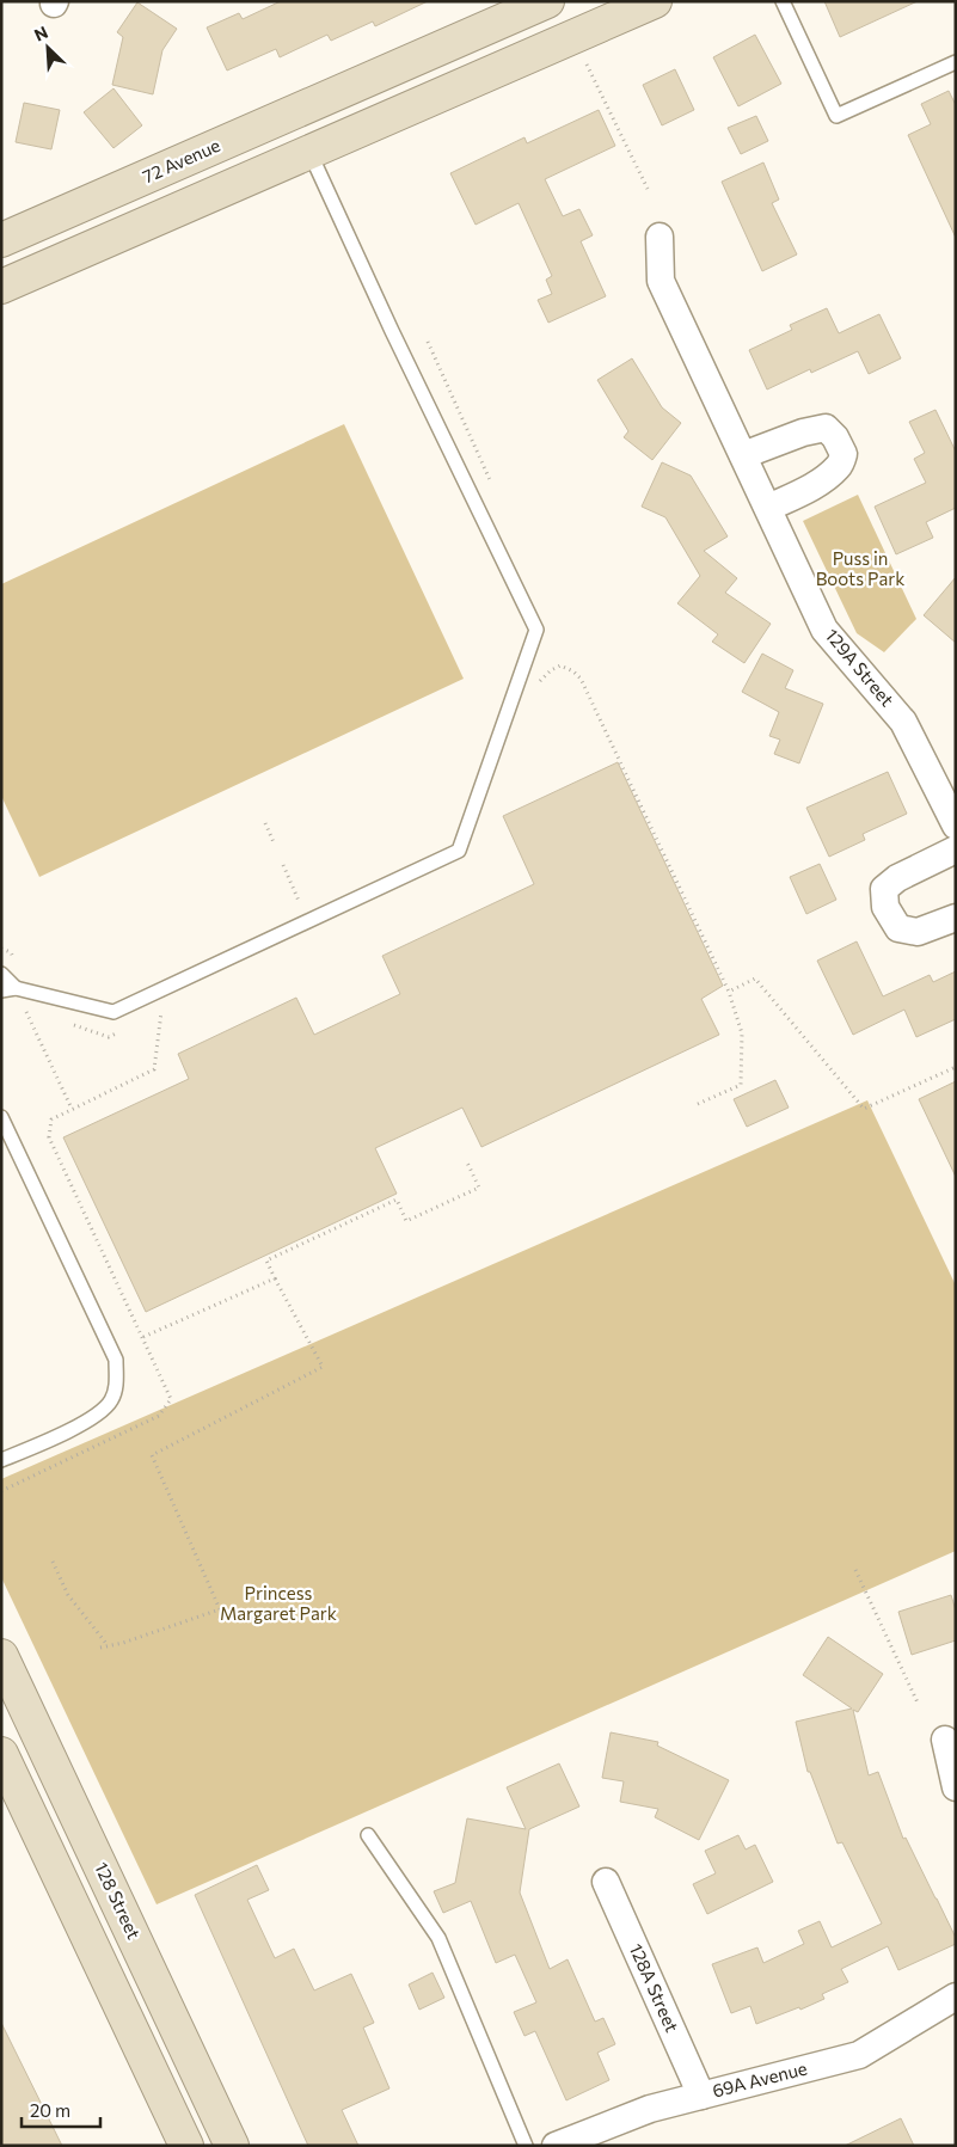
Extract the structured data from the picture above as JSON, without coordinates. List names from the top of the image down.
{
  "streets": {
    "main road": ["72 Avenue", "128 Street"],
    "street": ["129A Street", "128A Street", "69A Avenue"]
  },
  "crossings": [
    ["128A Street", "69A Avenue"]
  ],
  "parks": ["Puss in Boots Park", "Princess Margaret Park"],
  "scale_bar": "20 m",
  "north": "top left"
}
